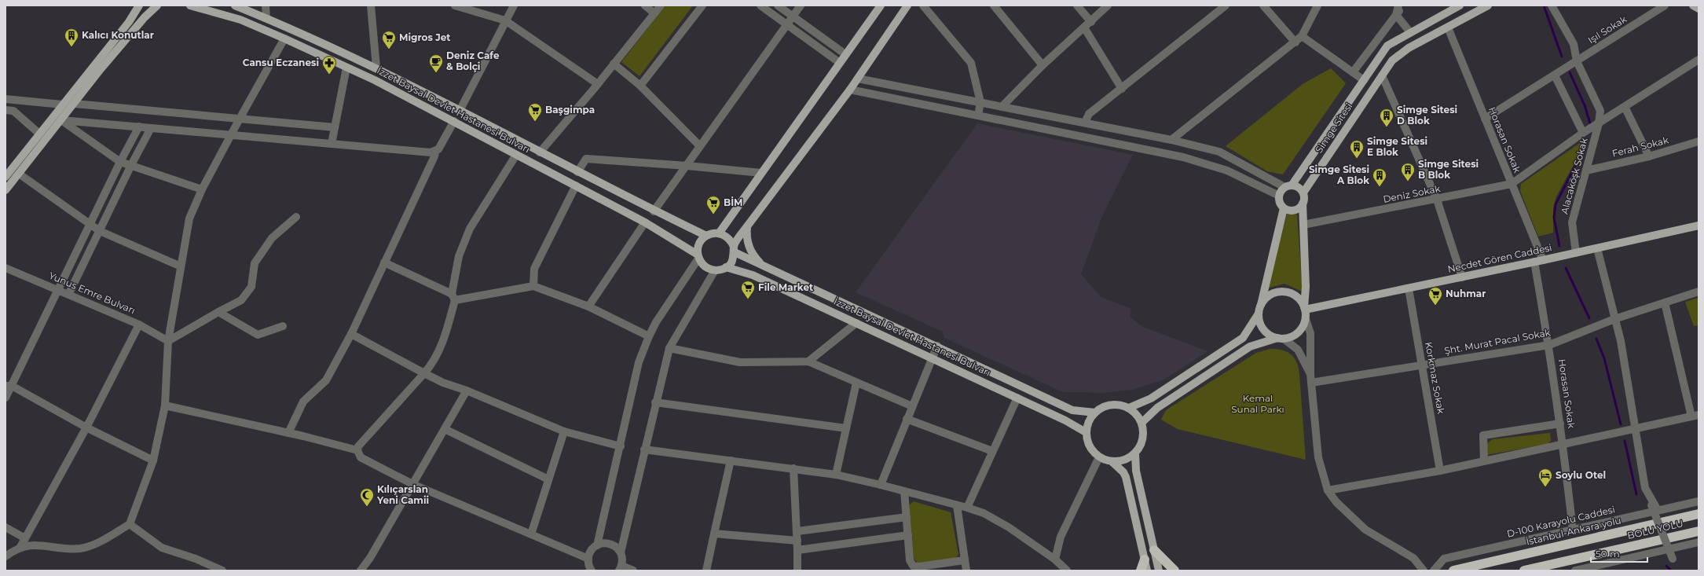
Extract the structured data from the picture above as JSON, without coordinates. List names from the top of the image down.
{
  "streets": {
    "highway": ["BOLU YOLU", "İstanbul-Ankara yolu"],
    "main road": ["İzzet Baysal Devlet Hastanesi Bulvarı", "Simge Sitesi", "Necdet Gören Caddesi"],
    "street": [
      "Işıl Sokak",
      "Horasan Sokak",
      "Ferah Sokak",
      "Alacaköşk Sokak",
      "Deniz Sokak",
      "Yunus Emre Bulvarı",
      "Şht. Murat Pacal Sokak",
      "Korkmaz Sokak",
      "D-100 Karayolu Caddesi"
    ]
  },
  "crossings": [
    ["Işıl Sokak", "Horasan Sokak"],
    ["Işıl Sokak", "Alacaköşk Sokak"],
    ["Simge Sitesi", "Horasan Sokak"],
    ["Horasan Sokak", "Deniz Sokak"],
    ["Horasan Sokak", "Necdet Gören Caddesi"],
    ["Horasan Sokak", "Şht. Murat Pacal Sokak"],
    ["Horasan Sokak", "D-100 Karayolu Caddesi"],
    ["Ferah Sokak", "Alacaköşk Sokak"],
    ["Alacaköşk Sokak", "Deniz Sokak"],
    ["Alacaköşk Sokak", "Necdet Gören Caddesi"],
    ["Necdet Gören Caddesi", "Korkmaz Sokak"],
    ["Şht. Murat Pacal Sokak", "Korkmaz Sokak"]
  ],
  "parks": ["Kemal Sunal Parkı"],
  "places": {
    "building": [
      "Kalıcı Konutlar",
      "Simge Sitesi D Blok",
      "Simge Sitesi E Blok",
      "Simge Sitesi B Blok",
      "Simge Sitesi A Blok"
    ],
    "supermarket": [
      "Migros Jet",
      "Başgimpa",
      "BİM",
      "File Market",
      "Nuhmar"
    ],
    "cafe": ["Deniz Cafe & Bolçi"],
    "pharmacy": ["Cansu Eczanesi"],
    "hotel": ["Soylu Otel"],
    "mosque": ["Kılıçarslan Yeni Camii"]
  },
  "scale_bar": "50 m"
}
